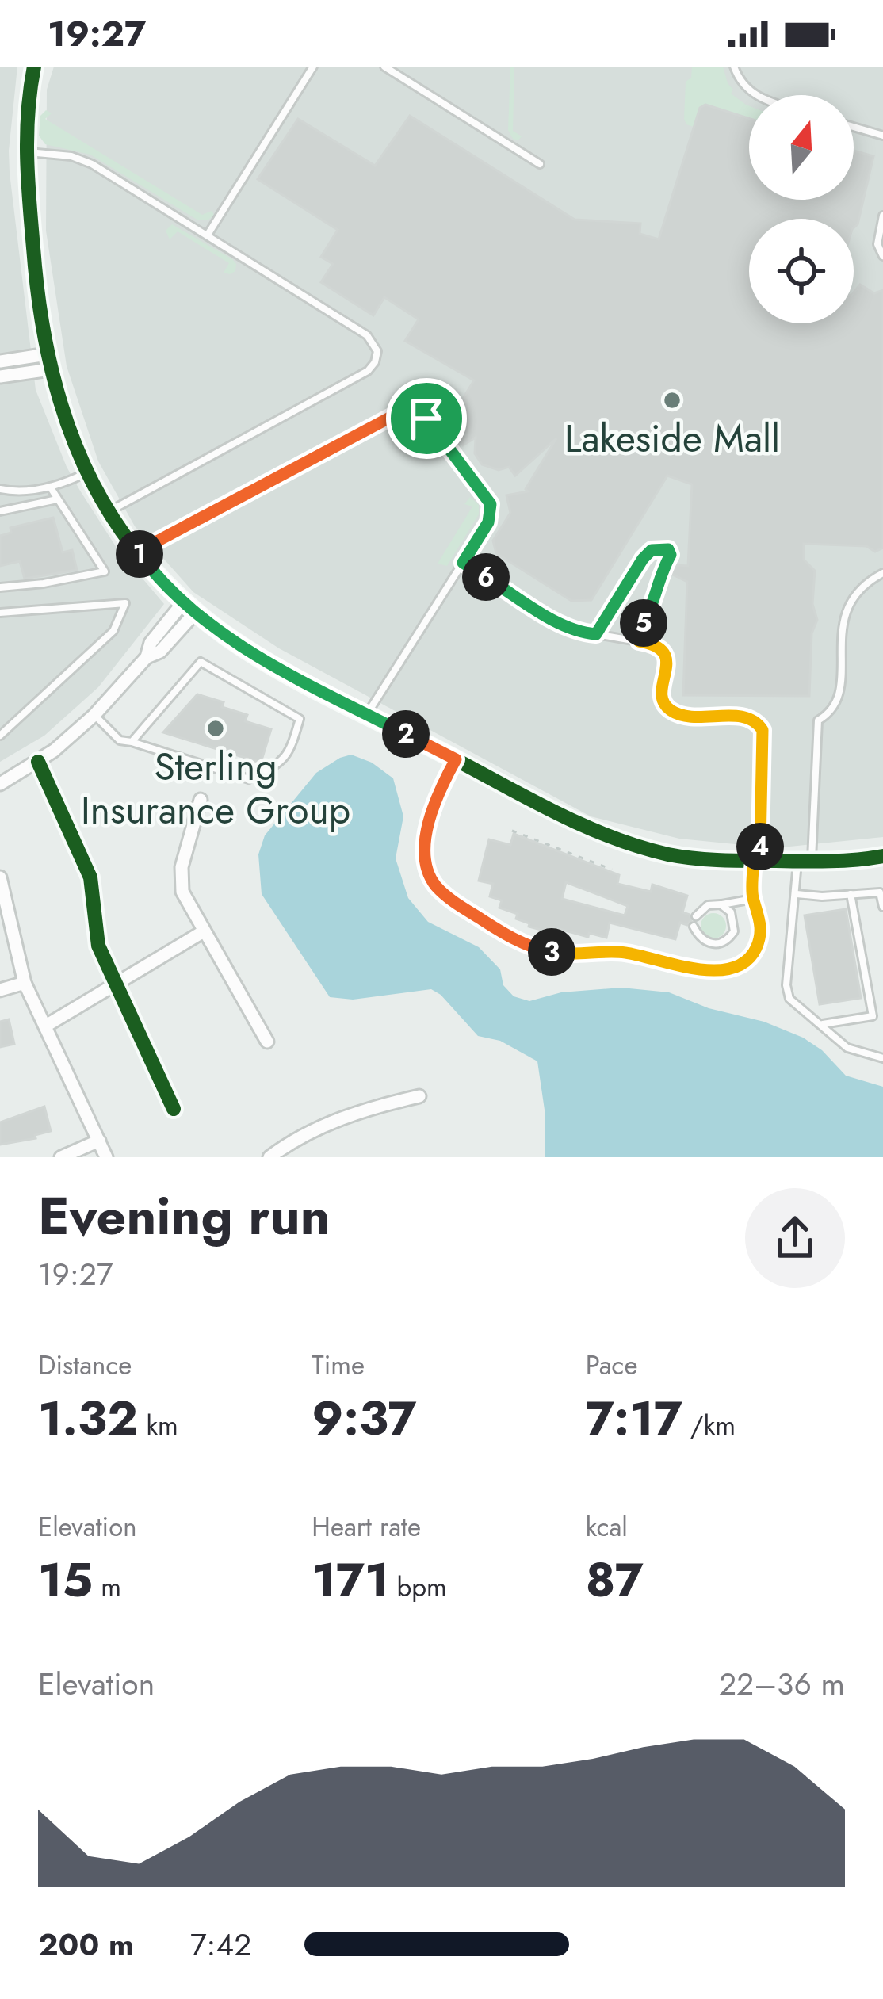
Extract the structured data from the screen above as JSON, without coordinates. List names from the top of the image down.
{
  "places": ["Lakeside Mall", "Sterling Insurance Group"],
  "north": "top",
  "page": {
    "status": "19:27",
    "pins": [
      "1",
      "6",
      "5",
      "2",
      "4",
      "3"
    ],
    "heading": ["Evening run", "19:27"],
    "stats": [
      ["Distance", "1.32 km"],
      ["Time", "9:37"],
      ["Pace", "7:17 /km"],
      ["Elevation", "15 m"],
      ["Heart rate", "171 bpm"],
      ["kcal", "87"]
    ],
    "chart": ["Elevation", "22–36 m"],
    "list": [
      {
        "name": "200 m",
        "note": "7:42"
      }
    ]
  }
}
